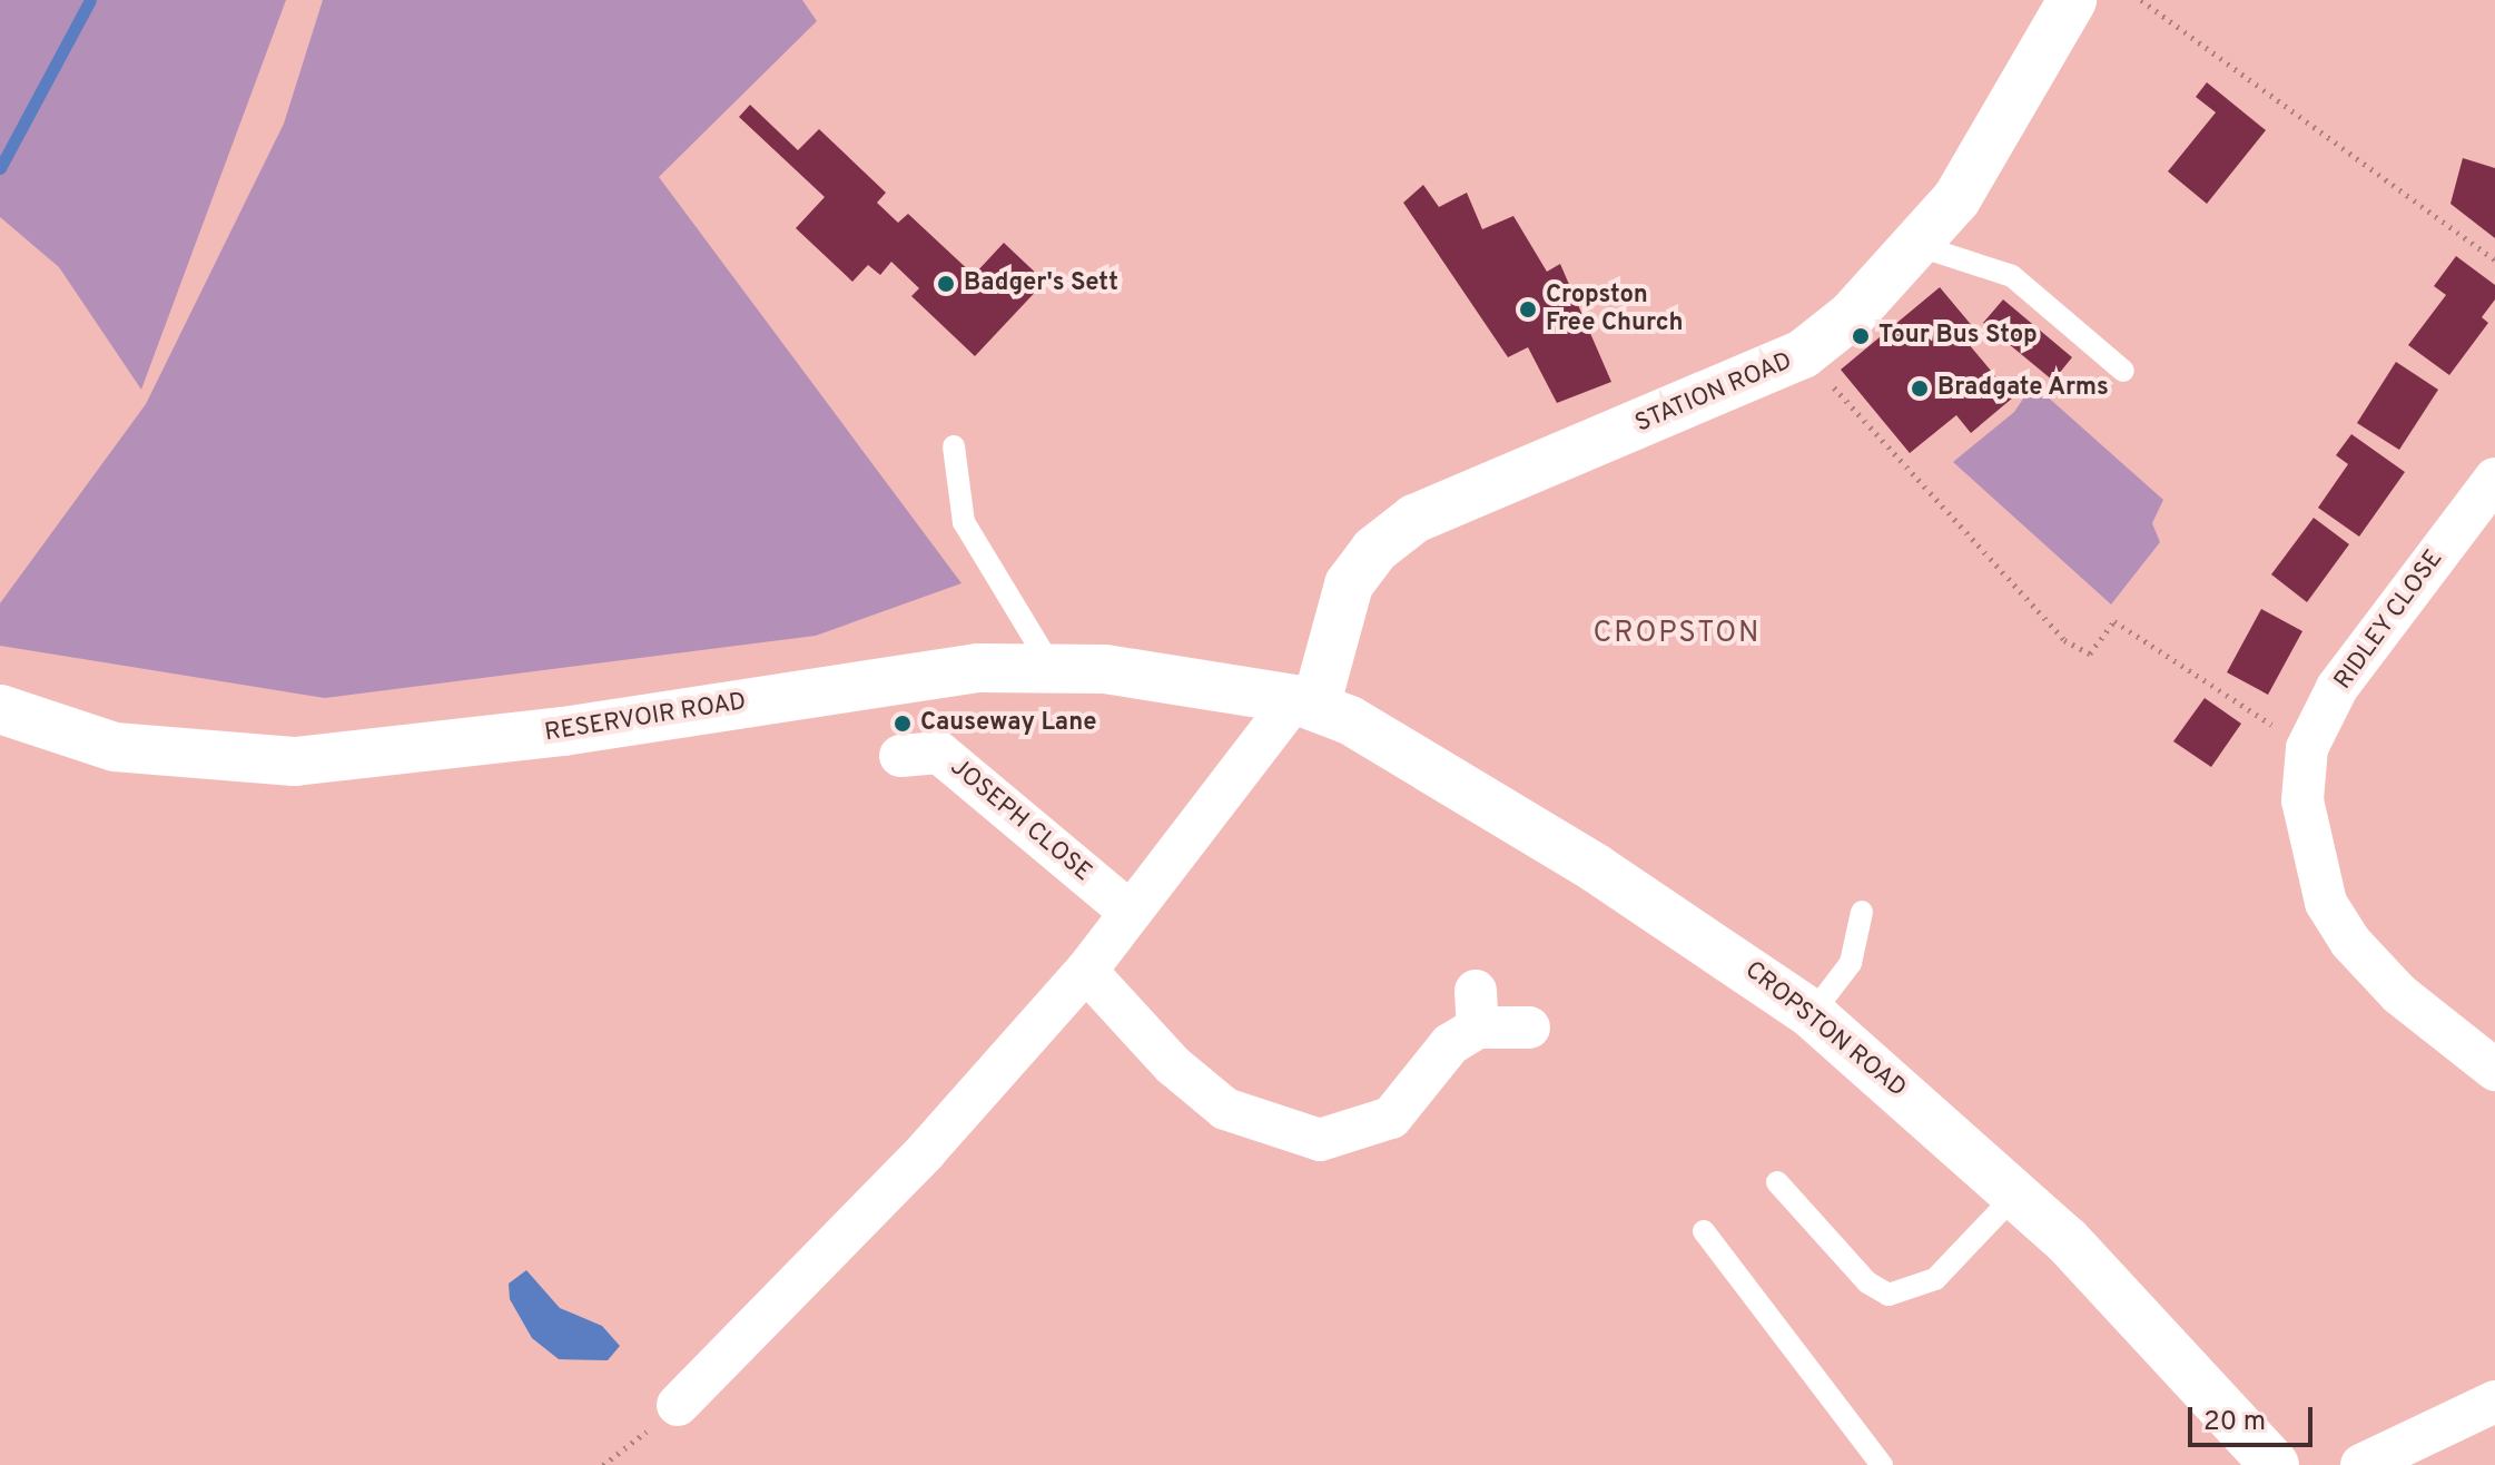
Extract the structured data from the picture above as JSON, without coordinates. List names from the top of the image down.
{
  "streets": {
    "street": [
      "STATION ROAD",
      "RIDLEY CLOSE",
      "RESERVOIR ROAD",
      "JOSEPH CLOSE",
      "CROPSTON ROAD"
    ]
  },
  "crossings": [
    ["STATION ROAD", "RESERVOIR ROAD"],
    ["STATION ROAD", "CROPSTON ROAD"],
    ["RESERVOIR ROAD", "CROPSTON ROAD"]
  ],
  "districts": ["CROPSTON"],
  "places": [
    "Badger's Sett",
    "Cropston Free Church",
    "Tour Bus Stop",
    "Bradgate Arms",
    "Causeway Lane"
  ],
  "scale_bar": "20 m"
}
